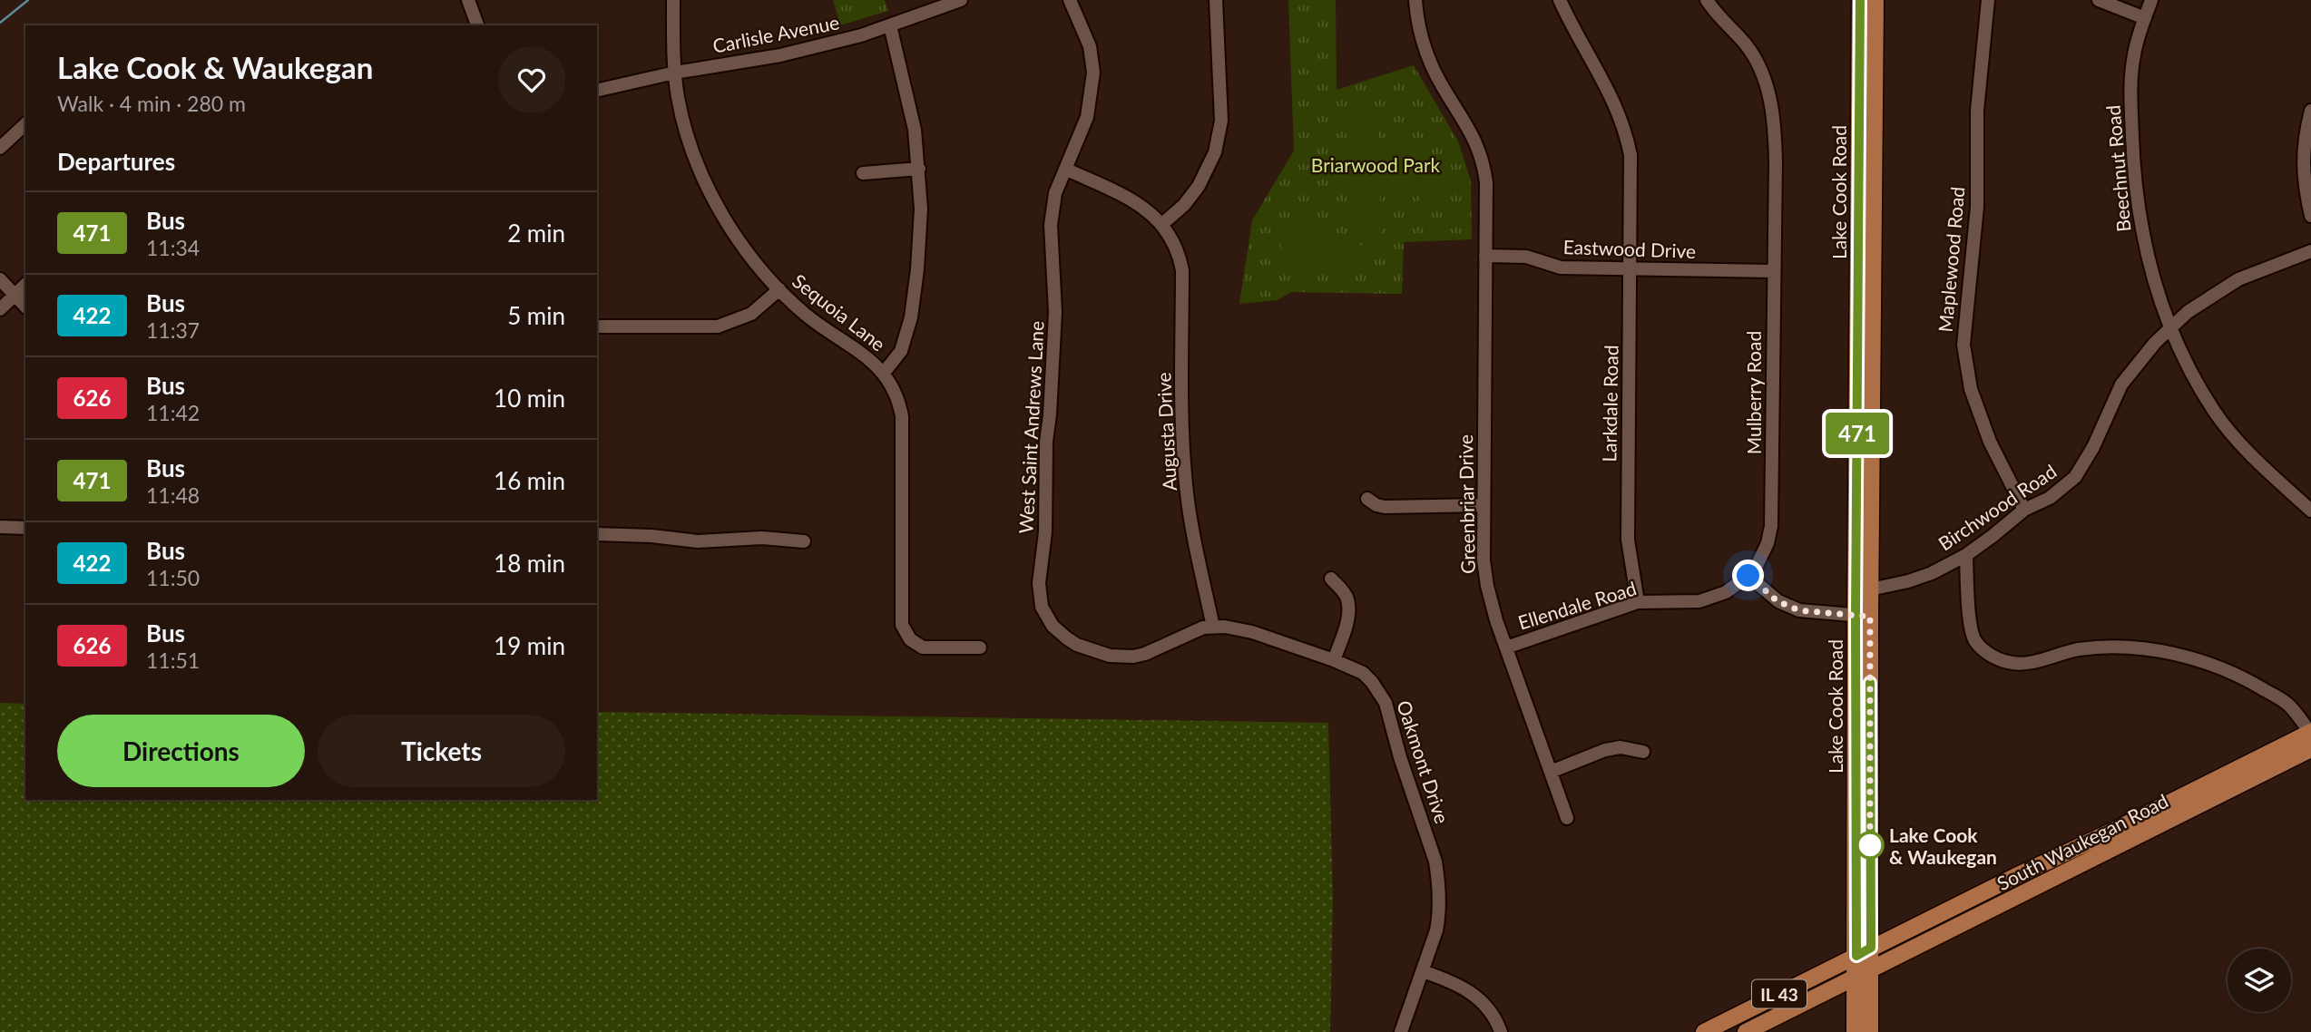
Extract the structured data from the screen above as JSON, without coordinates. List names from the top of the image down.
{
  "streets": {
    "main road": ["Lake Cook Road", "South Waukegan Road", "IL 43"],
    "street": [
      "Carlisle Avenue",
      "Beechnut Road",
      "Eastwood Drive",
      "Maplewood Road",
      "Sequoia Lane",
      "Mulberry Road",
      "Larkdale Road",
      "West Saint Andrews Lane",
      "Augusta Drive",
      "Greenbriar Drive",
      "Birchwood Road",
      "Ellendale Road",
      "Oakmont Drive"
    ]
  },
  "crossings": [
    ["Carlisle Avenue", "Sequoia Lane"],
    ["Beechnut Road", "Birchwood Road"],
    ["Lake Cook Road", "Birchwood Road"],
    ["Lake Cook Road", "South Waukegan Road"],
    ["Lake Cook Road", "IL 43"],
    ["Eastwood Drive", "Mulberry Road"],
    ["Eastwood Drive", "Larkdale Road"],
    ["Eastwood Drive", "Greenbriar Drive"],
    ["Maplewood Road", "Birchwood Road"],
    ["Mulberry Road", "Ellendale Road"],
    ["Larkdale Road", "Ellendale Road"],
    ["West Saint Andrews Lane", "Augusta Drive"],
    ["West Saint Andrews Lane", "Oakmont Drive"],
    ["Augusta Drive", "Oakmont Drive"],
    ["Greenbriar Drive", "Ellendale Road"],
    ["South Waukegan Road", "IL 43"]
  ],
  "parks": ["Briarwood Park"],
  "places": ["Lake Cook & Waukegan"],
  "lines": ["bus line 471"],
  "page": {
    "on_map": "471",
    "heading": [
      ["Lake Cook & Waukegan", "Walk · 4 min · 280 m"],
      "Departures"
    ],
    "list": [
      {
        "mark": "471",
        "name": "Bus",
        "note": "11:34",
        "value": "2 min"
      },
      {
        "mark": "422",
        "name": "Bus",
        "note": "11:37",
        "value": "5 min"
      },
      {
        "mark": "626",
        "name": "Bus",
        "note": "11:42",
        "value": "10 min"
      },
      {
        "mark": "471",
        "name": "Bus",
        "note": "11:48",
        "value": "16 min"
      },
      {
        "mark": "422",
        "name": "Bus",
        "note": "11:50",
        "value": "18 min"
      },
      {
        "mark": "626",
        "name": "Bus",
        "note": "11:51",
        "value": "19 min"
      }
    ],
    "buttons": ["Directions", "Tickets"]
  }
}
